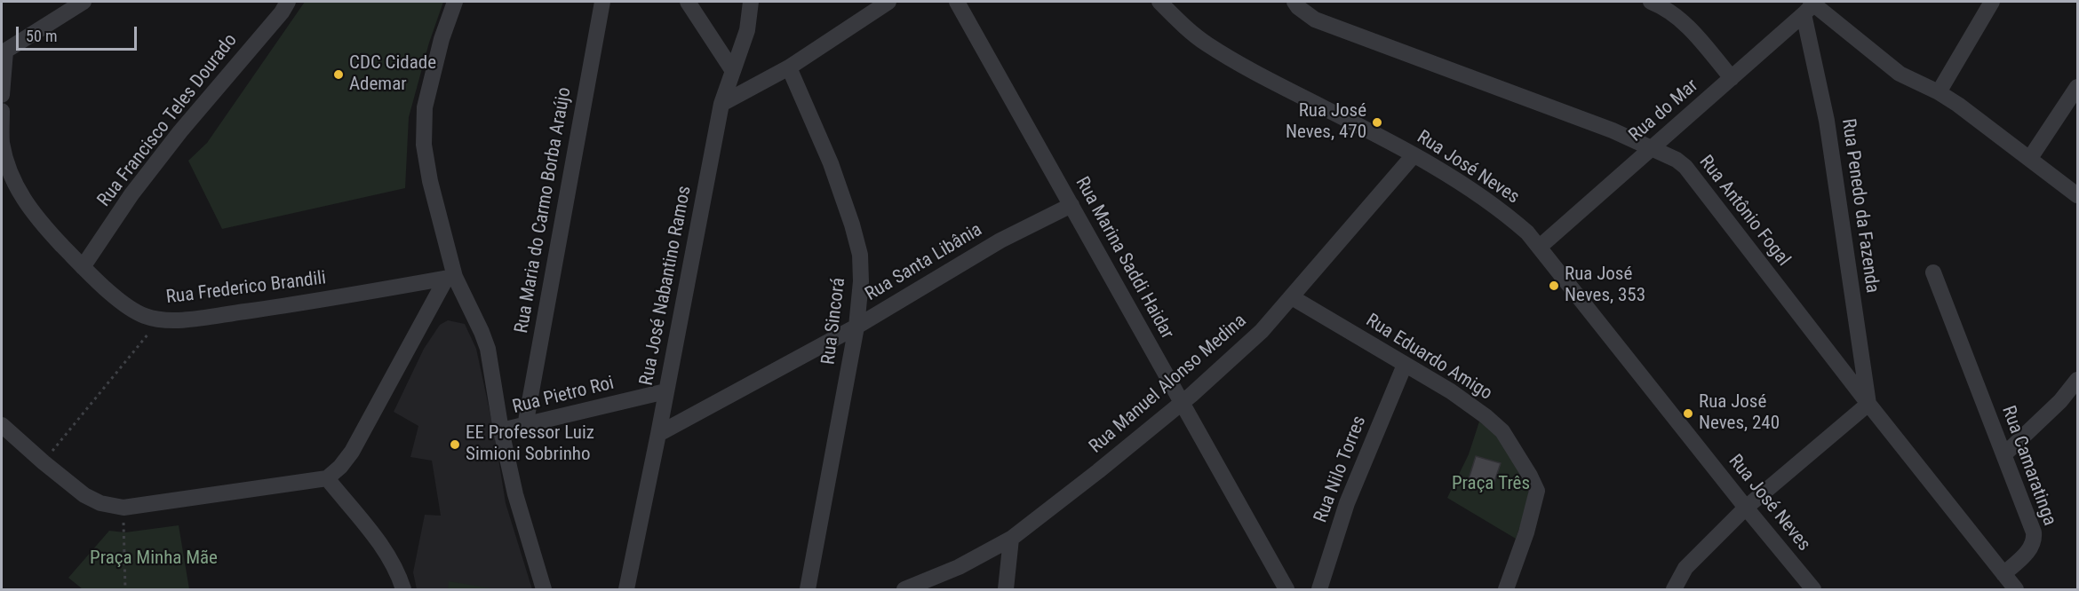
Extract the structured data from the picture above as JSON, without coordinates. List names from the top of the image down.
{
  "streets": {
    "street": [
      "Rua do Mar",
      "Rua Francisco Teles Dourado",
      "Rua José Neves",
      "Rua Penedo da Fazenda",
      "Rua Maria do Carmo Borba Araújo",
      "Rua Antônio Fogal",
      "Rua Marina Saddi Haidar",
      "Rua Santa Libânia",
      "Rua José Nabantino Ramos",
      "Rua Frederico Brandili",
      "Rua Sincorá",
      "Rua Eduardo Amigo",
      "Rua Manuel Alonso Medina",
      "Rua Pietro Roi",
      "Rua Camaratinga",
      "Rua Nilo Torres"
    ]
  },
  "crossings": [
    ["Rua do Mar", "Rua José Neves"],
    ["Rua do Mar", "Rua Penedo da Fazenda"],
    ["Rua do Mar", "Rua Antônio Fogal"],
    ["Rua Francisco Teles Dourado", "Rua Frederico Brandili"],
    ["Rua José Neves", "Rua Manuel Alonso Medina"],
    ["Rua Penedo da Fazenda", "Rua Antônio Fogal"],
    ["Rua Maria do Carmo Borba Araújo", "Rua Pietro Roi"],
    ["Rua Antônio Fogal", "Rua Camaratinga"],
    ["Rua Marina Saddi Haidar", "Rua Santa Libânia"],
    ["Rua Marina Saddi Haidar", "Rua Manuel Alonso Medina"],
    ["Rua Santa Libânia", "Rua José Nabantino Ramos"],
    ["Rua Santa Libânia", "Rua Sincorá"],
    ["Rua José Nabantino Ramos", "Rua Pietro Roi"],
    ["Rua Eduardo Amigo", "Rua Manuel Alonso Medina"],
    ["Rua Eduardo Amigo", "Rua Nilo Torres"]
  ],
  "parks": ["Praça Três", "Praça Minha Mãe"],
  "places": [
    "CDC Cidade Ademar",
    "Rua José Neves, 470",
    "Rua José Neves, 353",
    "Rua José Neves, 240",
    "EE Professor Luiz Simioni Sobrinho"
  ],
  "scale_bar": "50 m"
}
